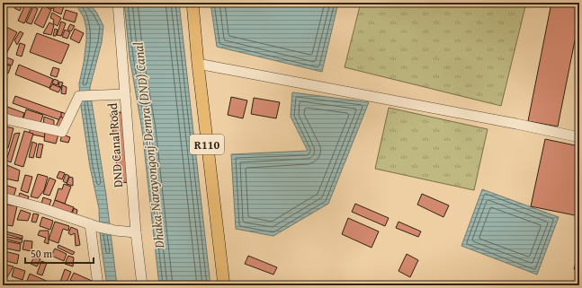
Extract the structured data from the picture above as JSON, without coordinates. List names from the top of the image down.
{
  "streets": {
    "main road": ["R110"],
    "street": ["DND Canal Road"]
  },
  "water": ["Dhaka-Narayongonj-Demra (DND) Canal"],
  "scale_bar": "50 m"
}
